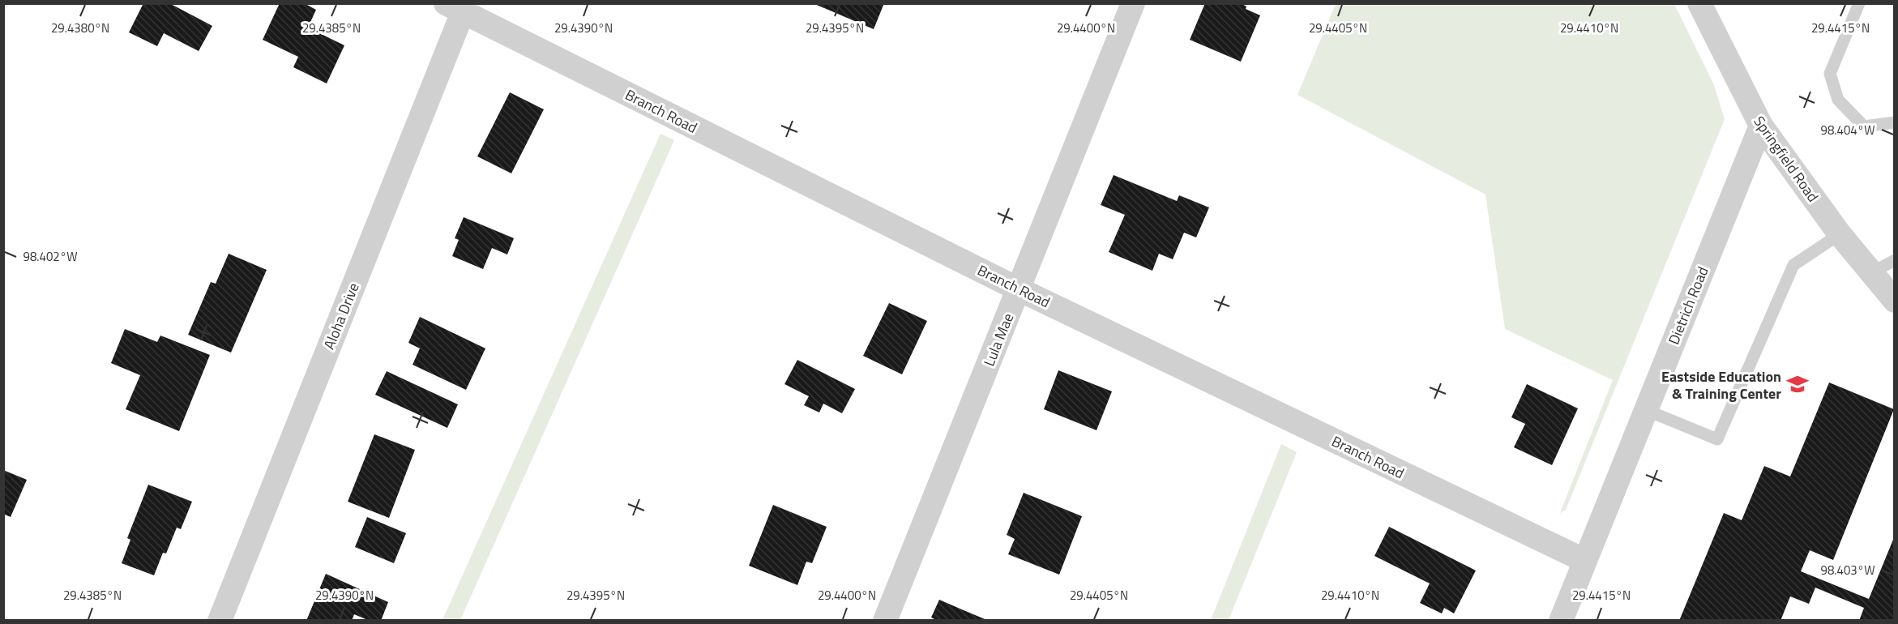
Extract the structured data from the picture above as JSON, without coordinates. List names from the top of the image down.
{
  "streets": {
    "street": [
      "Branch Road",
      "Springfield Road",
      "Dietrich Road",
      "Aloha Drive",
      "Lula Mae"
    ]
  },
  "crossings": [
    ["Branch Road", "Dietrich Road"],
    ["Branch Road", "Aloha Drive"],
    ["Branch Road", "Lula Mae"],
    ["Springfield Road", "Dietrich Road"]
  ],
  "places": {
    "school or university": ["Eastside Education & Training Center"]
  },
  "coordinates": [
    "29.4380°N",
    "29.4385°N",
    "29.4390°N",
    "29.4395°N",
    "29.4400°N",
    "29.4405°N",
    "29.4410°N",
    "29.4415°N",
    "98.404°W",
    "98.402°W",
    "98.403°W"
  ]
}
